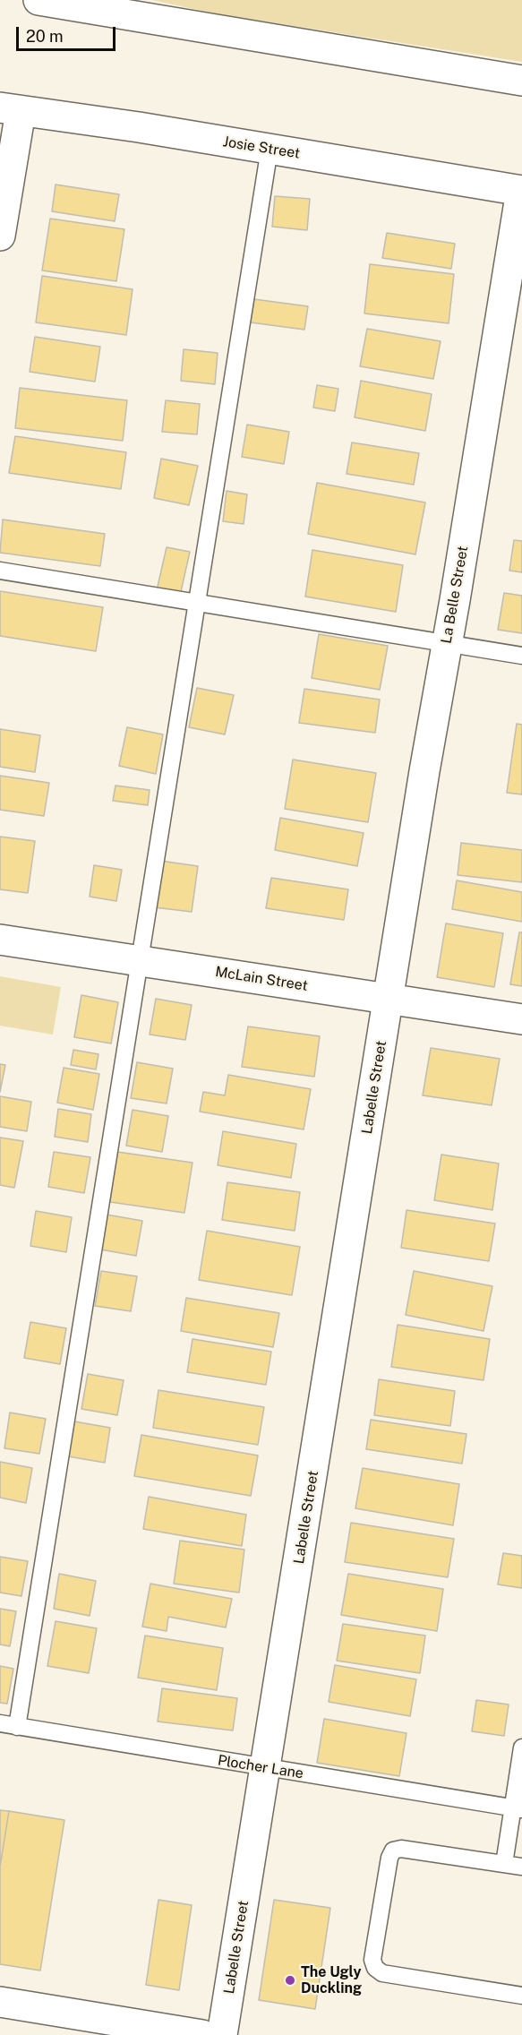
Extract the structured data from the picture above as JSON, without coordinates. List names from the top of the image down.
{
  "streets": {
    "main road": [
      "Josie Street",
      "La Belle Street",
      "McLain Street",
      "Labelle Street"
    ],
    "lane": ["Plocher Lane"]
  },
  "crossings": [
    ["Josie Street", "La Belle Street"],
    ["La Belle Street", "McLain Street"],
    ["La Belle Street", "Labelle Street"],
    ["McLain Street", "Labelle Street"],
    ["Labelle Street", "Plocher Lane"]
  ],
  "places": ["The Ugly Duckling"],
  "scale_bar": "20 m"
}
